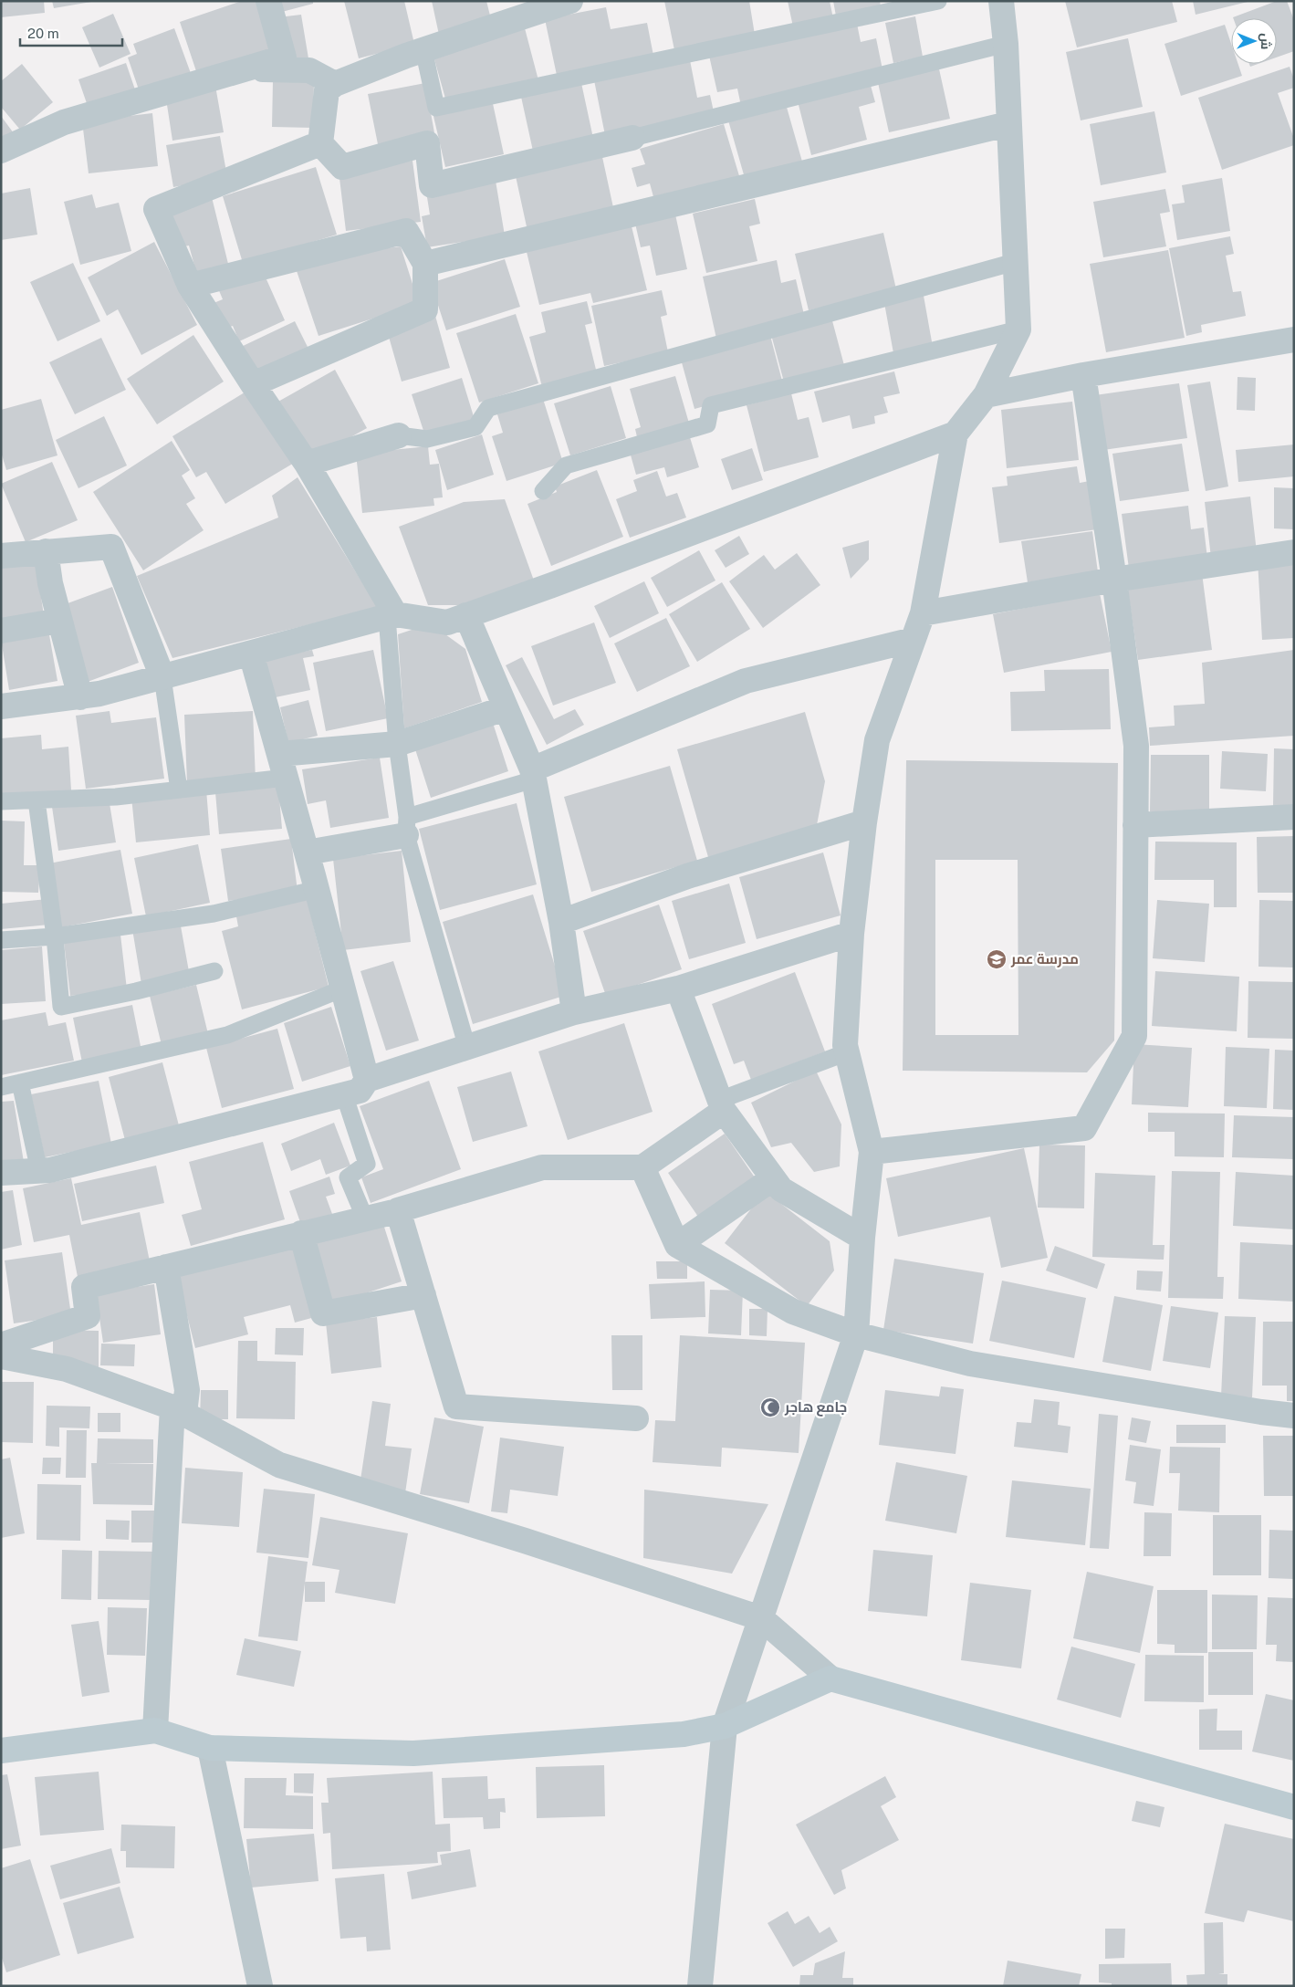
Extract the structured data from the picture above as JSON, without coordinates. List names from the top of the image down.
{
  "places": {
    "school or university": ["مدرسة عمر"],
    "mosque": ["جامع هاجر"]
  },
  "scale_bar": "20 m",
  "north": "right"
}
